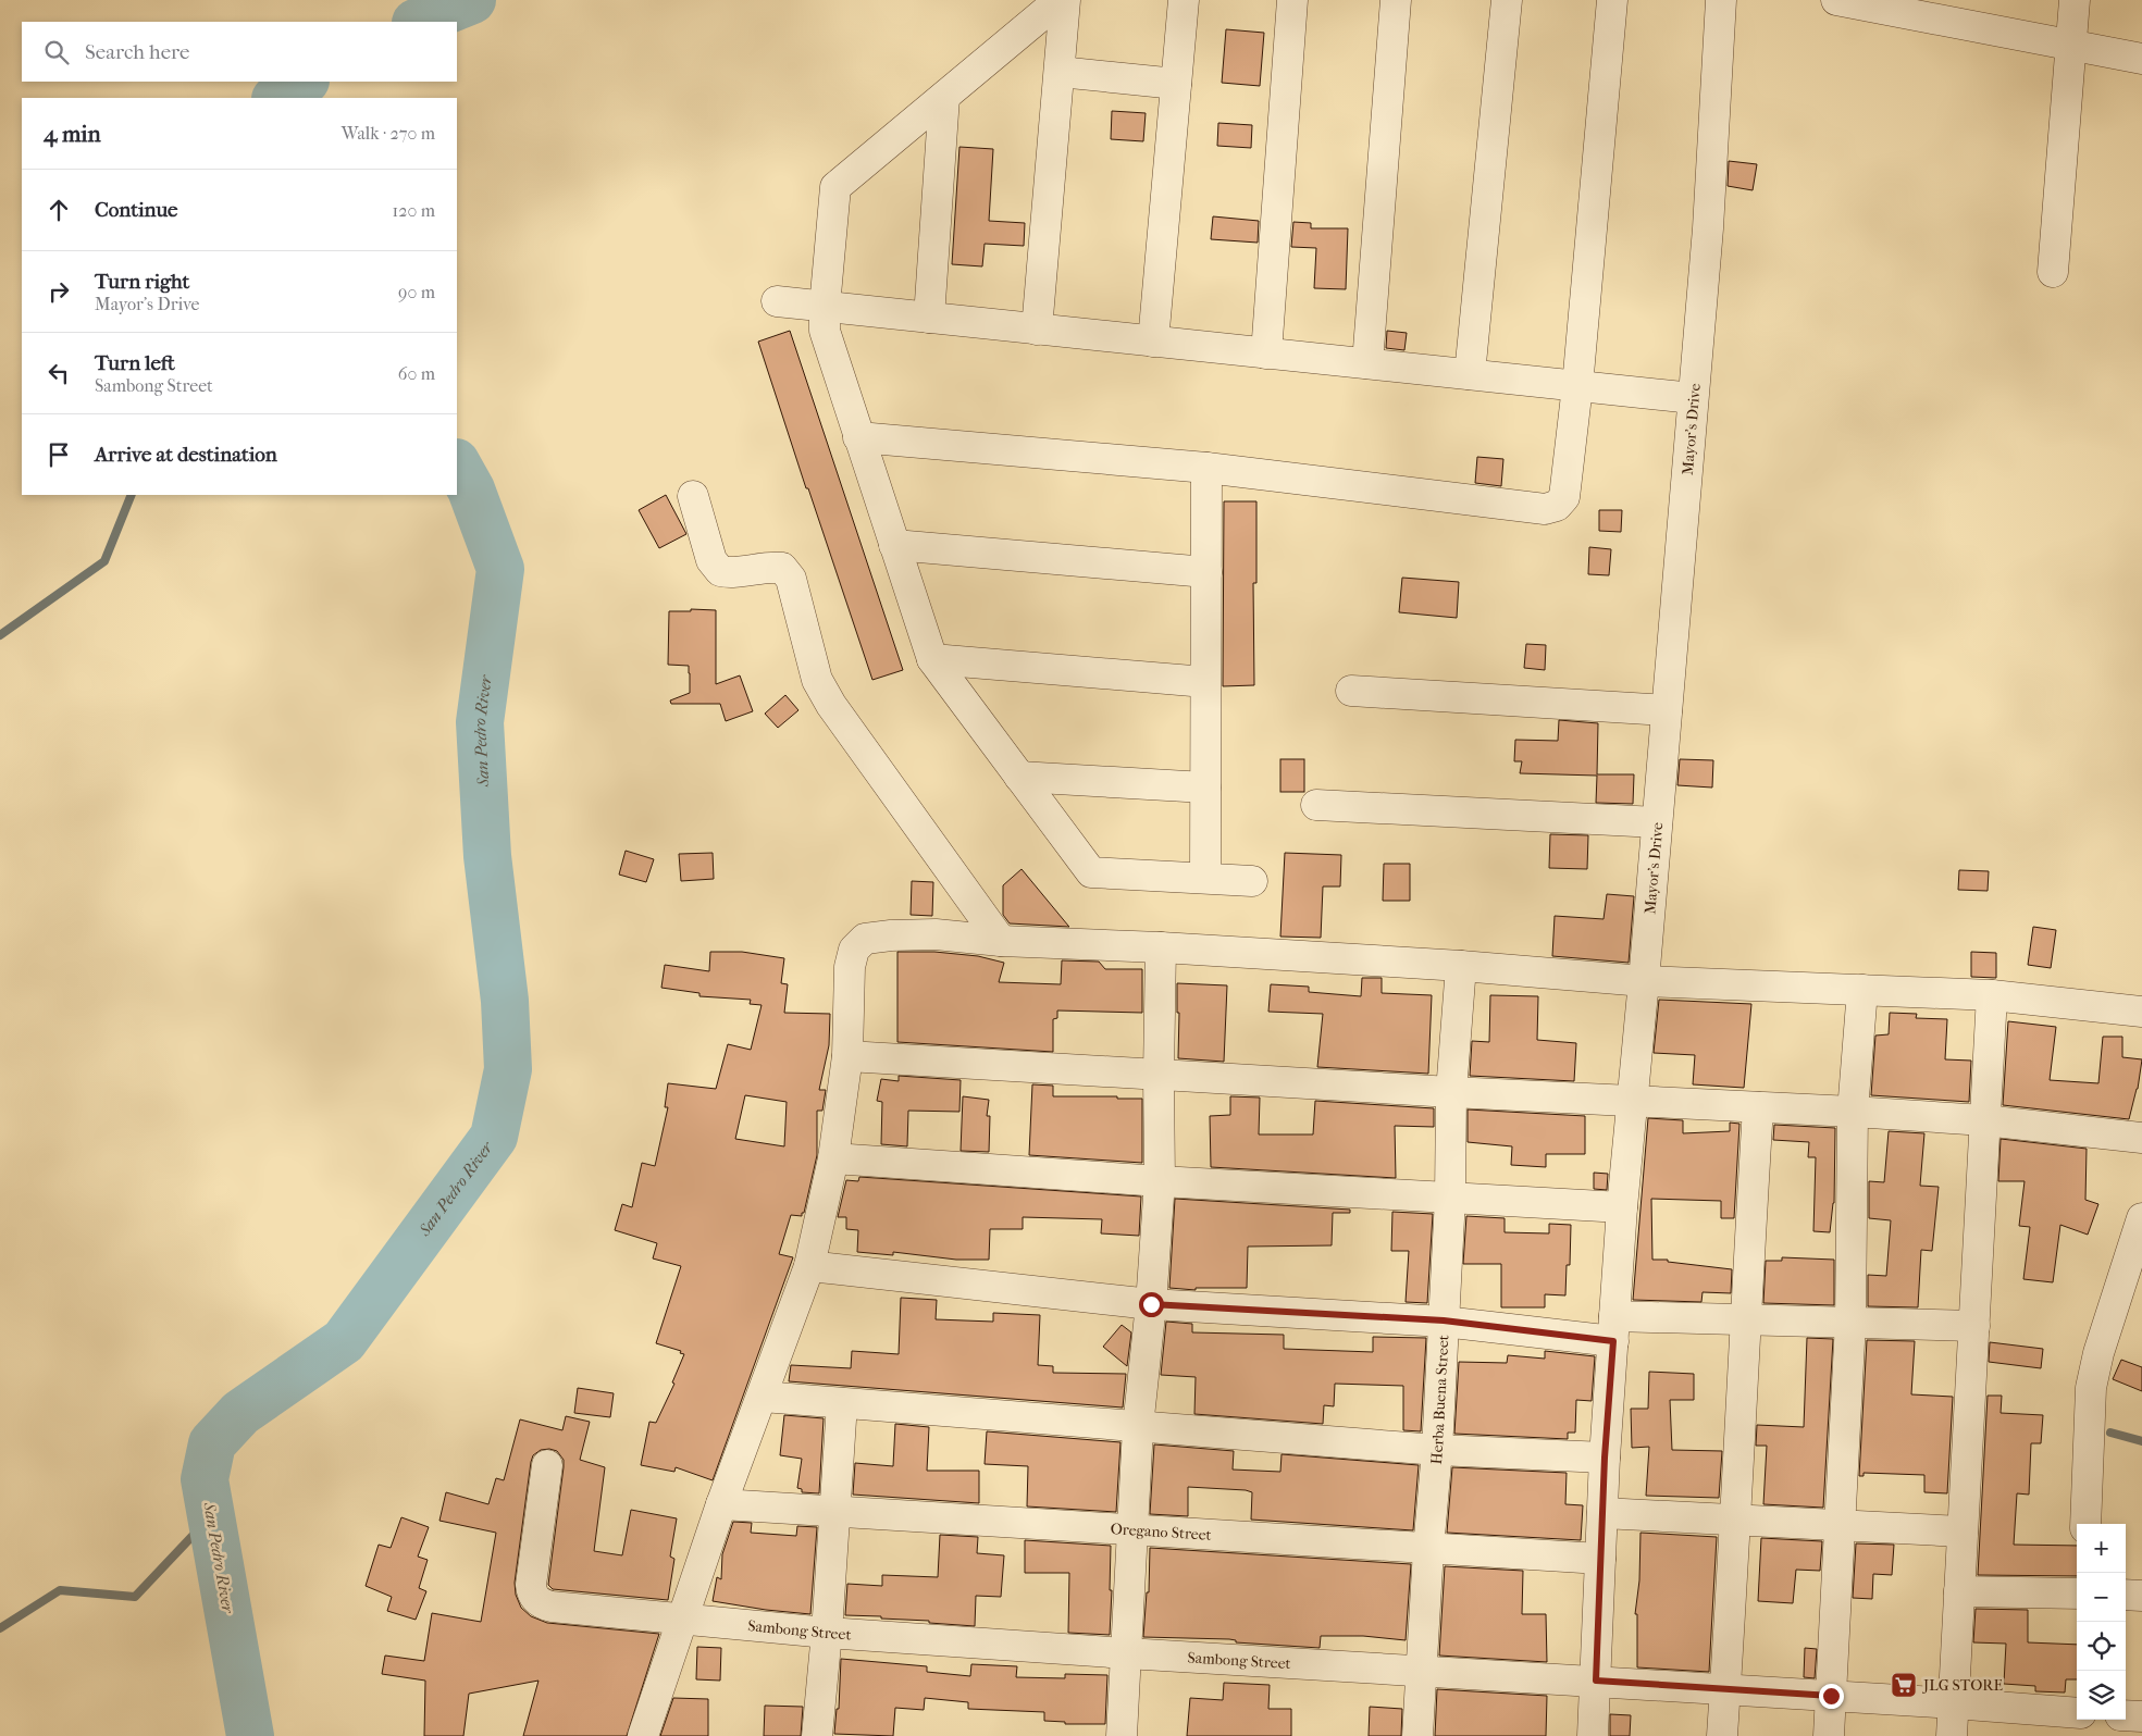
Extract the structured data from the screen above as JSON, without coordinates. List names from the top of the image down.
{
  "streets": {
    "street": [
      "Mayor's Drive",
      "Herba Buena Street",
      "Oregano Street",
      "Sambong Street"
    ]
  },
  "crossings": [
    ["Mayor's Drive", "Oregano Street"],
    ["Mayor's Drive", "Sambong Street"],
    ["Herba Buena Street", "Oregano Street"],
    ["Herba Buena Street", "Sambong Street"]
  ],
  "water": ["San Pedro River"],
  "places": {
    "supermarket": ["JLG STORE"]
  },
  "page": {
    "search": "Search here",
    "heading": ["4 min", "Walk · 270 m"],
    "list": [
      ["Continue", "120 m"],
      ["Turn right", "Mayor's Drive", "90 m"],
      ["Turn left", "Sambong Street", "60 m"],
      "Arrive at destination"
    ],
    "map_buttons": ["+", "−"]
  }
}
